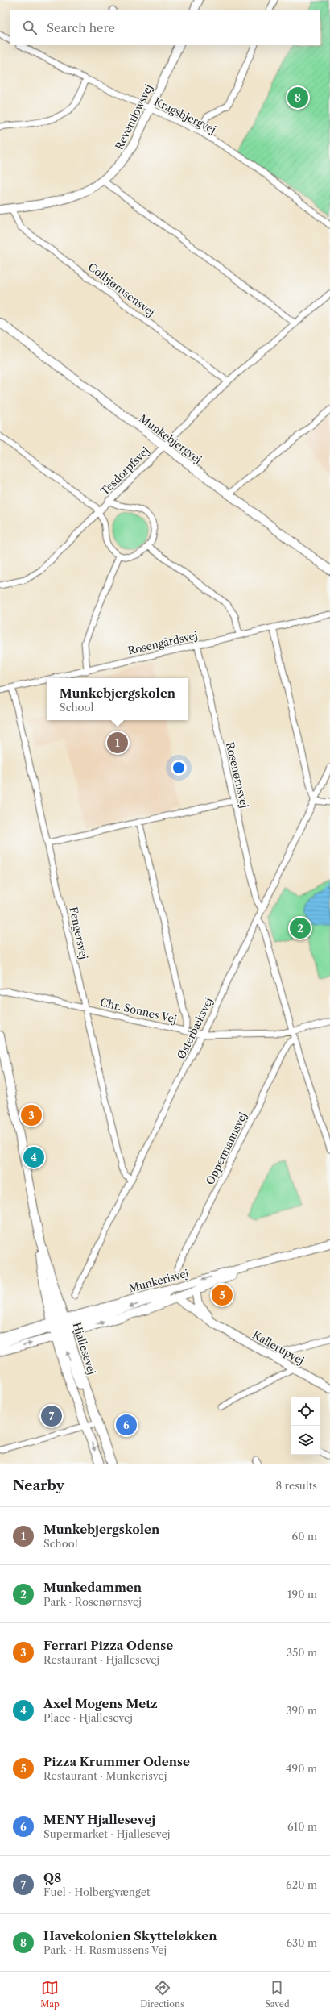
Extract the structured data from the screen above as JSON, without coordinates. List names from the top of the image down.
{
  "streets": {
    "main road": [
      "Reventlowsvej",
      "Munkebjergvej",
      "Munkerisvej",
      "Kallerupvej",
      "Hjallesevej"
    ],
    "street": [
      "Kragsbjergvej",
      "Colbjørnsensvej",
      "Tesdorpfsvej",
      "Rosengårdsvej",
      "Rosenørnsvej",
      "Fengersvej",
      "Chr. Sonnes Vej",
      "Østerbæksvej",
      "Oppermannsvej"
    ]
  },
  "crossings": [
    ["Kragsbjergvej", "Reventlowsvej"],
    ["Reventlowsvej", "Colbjørnsensvej"],
    ["Colbjørnsensvej", "Tesdorpfsvej"],
    ["Munkebjergvej", "Tesdorpfsvej"],
    ["Rosengårdsvej", "Rosenørnsvej"],
    ["Rosengårdsvej", "Fengersvej"],
    ["Rosenørnsvej", "Østerbæksvej"],
    ["Fengersvej", "Chr. Sonnes Vej"],
    ["Fengersvej", "Østerbæksvej"],
    ["Chr. Sonnes Vej", "Østerbæksvej"],
    ["Chr. Sonnes Vej", "Oppermannsvej"],
    ["Munkerisvej", "Kallerupvej"],
    ["Munkerisvej", "Hjallesevej"]
  ],
  "page": {
    "search": "Search here",
    "pins": [
      "8",
      "1",
      "2",
      "3",
      "4",
      "5",
      "7",
      "6"
    ],
    "popup": ["Munkebjergskolen", "School"],
    "heading": ["Nearby", "8 results"],
    "list": [
      {
        "mark": "1",
        "name": "Munkebjergskolen",
        "note": "School",
        "value": "60 m"
      },
      {
        "mark": "2",
        "name": "Munkedammen",
        "note": "Park · Rosenørnsvej",
        "value": "190 m"
      },
      {
        "mark": "3",
        "name": "Ferrari Pizza Odense",
        "note": "Restaurant · Hjallesevej",
        "value": "350 m"
      },
      {
        "mark": "4",
        "name": "Axel Mogens Metz",
        "note": "Place · Hjallesevej",
        "value": "390 m"
      },
      {
        "mark": "5",
        "name": "Pizza Krummer Odense",
        "note": "Restaurant · Munkerisvej",
        "value": "490 m"
      },
      {
        "mark": "6",
        "name": "MENY Hjallesevej",
        "note": "Supermarket · Hjallesevej",
        "value": "610 m"
      },
      {
        "mark": "7",
        "name": "Q8",
        "note": "Fuel · Holbergvænget",
        "value": "620 m"
      },
      {
        "mark": "8",
        "name": "Havekolonien Skytteløkken",
        "note": "Park · H. Rasmussens Vej",
        "value": "630 m"
      }
    ],
    "nav": ["Map", "Directions", "Saved"]
  }
}
